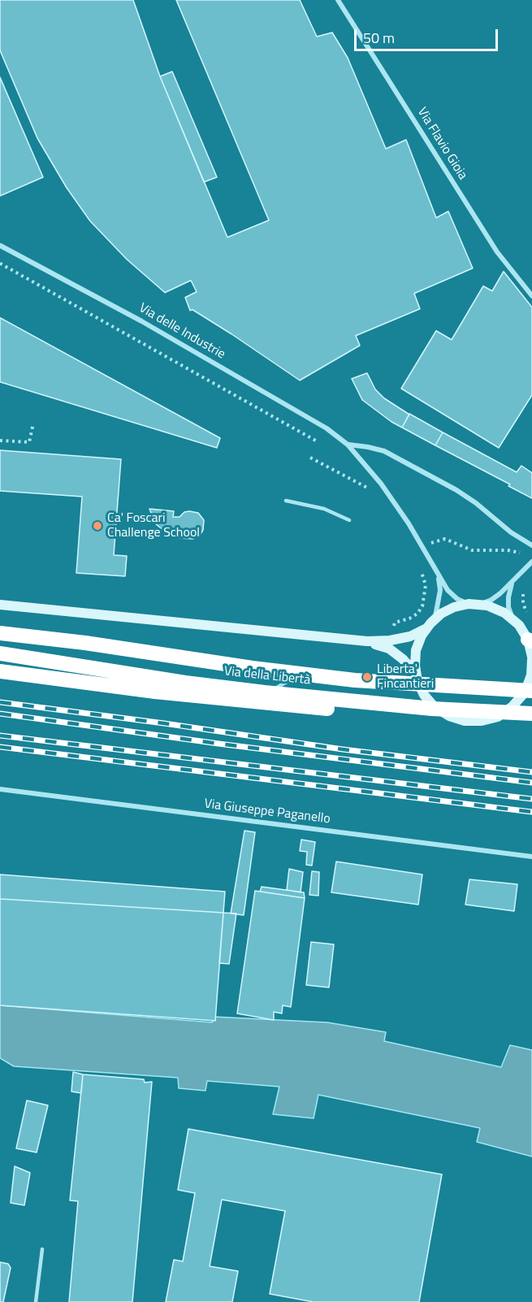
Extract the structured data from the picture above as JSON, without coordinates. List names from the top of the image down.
{
  "streets": {
    "highway": ["Via della Libertà"],
    "street": ["Via Flavio Gioia", "Via delle Industrie", "Via Giuseppe Paganello"]
  },
  "places": ["Ca' Foscari Challenge School", "Liberta' Fincantieri"],
  "scale_bar": "50 m"
}
